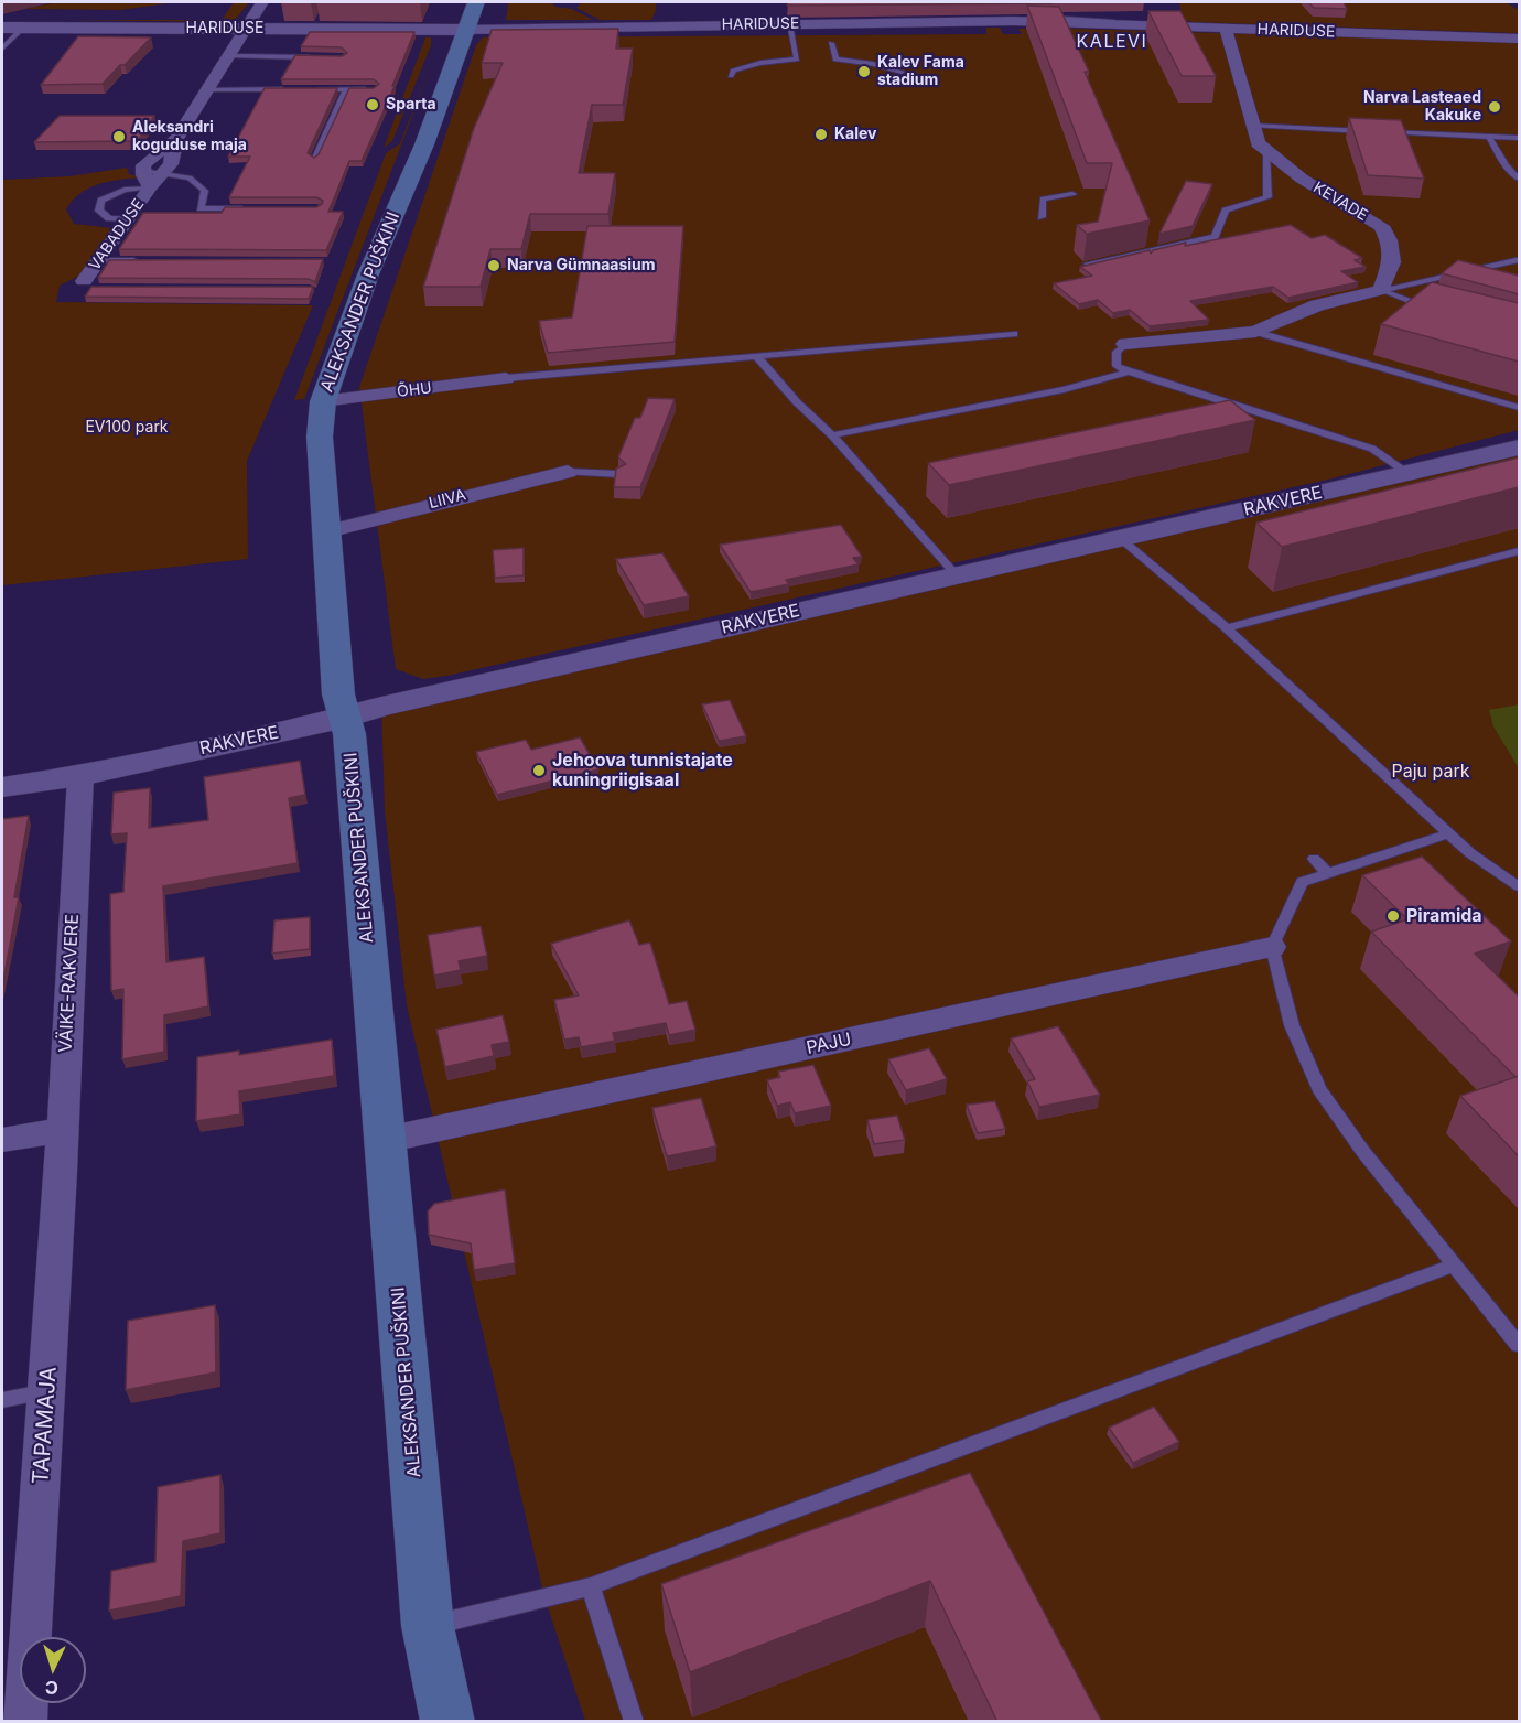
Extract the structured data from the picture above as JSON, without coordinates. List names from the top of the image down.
{
  "streets": {
    "main road": ["ALEKSANDER PUŠKINI"],
    "street": [
      "HARIDUSE",
      "KEVADE",
      "VABADUSE",
      "ÕHU",
      "LIIVA",
      "RAKVERE",
      "VÄIKE-RAKVERE",
      "PAJU",
      "TAPAMAJA"
    ]
  },
  "crossings": [
    ["HARIDUSE", "KEVADE"],
    ["HARIDUSE", "VABADUSE"],
    ["HARIDUSE", "ALEKSANDER PUŠKINI"],
    ["ALEKSANDER PUŠKINI", "ÕHU"],
    ["ALEKSANDER PUŠKINI", "LIIVA"],
    ["ALEKSANDER PUŠKINI", "RAKVERE"],
    ["ALEKSANDER PUŠKINI", "PAJU"],
    ["RAKVERE", "VÄIKE-RAKVERE"],
    ["VÄIKE-RAKVERE", "TAPAMAJA"]
  ],
  "districts": ["KALEVI"],
  "parks": ["EV100 park", "Paju park"],
  "places": [
    "Kalev Fama stadium",
    "Sparta",
    "Narva Lasteaed Kakuke",
    "Kalev",
    "Aleksandri koguduse maja",
    "Narva Gümnaasium",
    "Jehoova tunnistajate kuningriigisaal",
    "Piramida"
  ],
  "north": "bottom"
}
